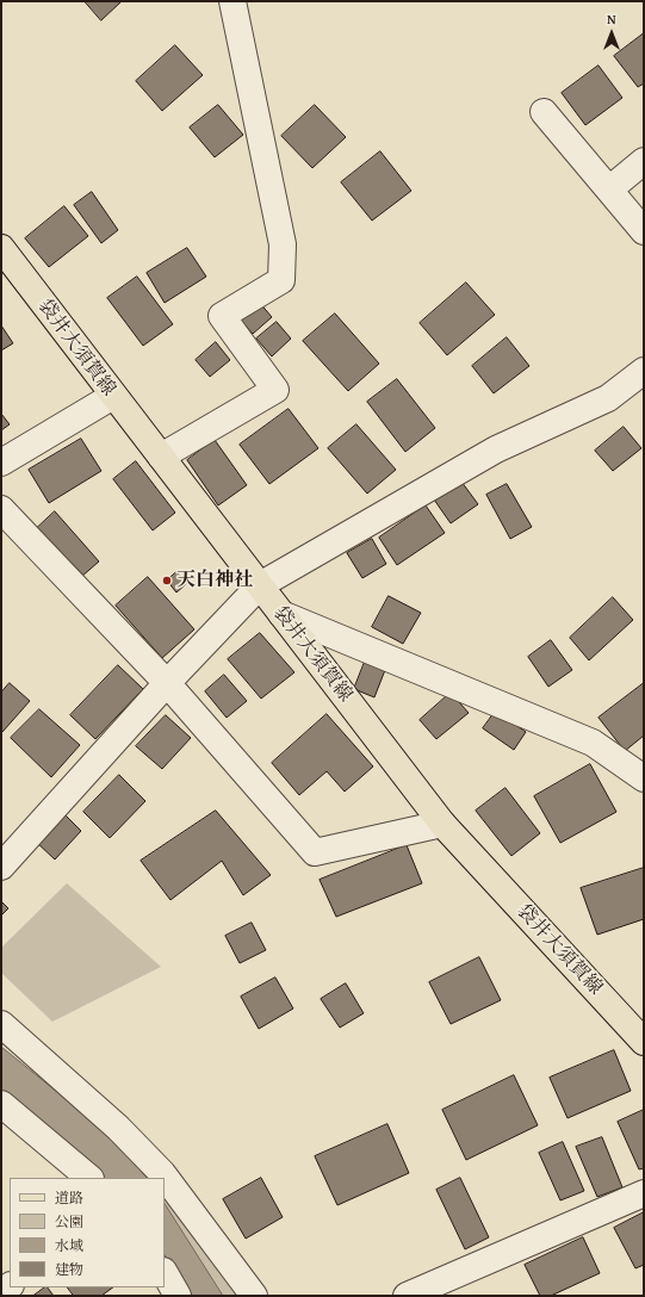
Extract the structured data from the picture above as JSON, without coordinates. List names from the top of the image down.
{
  "streets": {
    "main road": ["袋井大須賀線"]
  },
  "places": ["天白神社"],
  "legend": [
    "道路",
    "公園",
    "水域",
    "建物"
  ],
  "north": "top"
}
